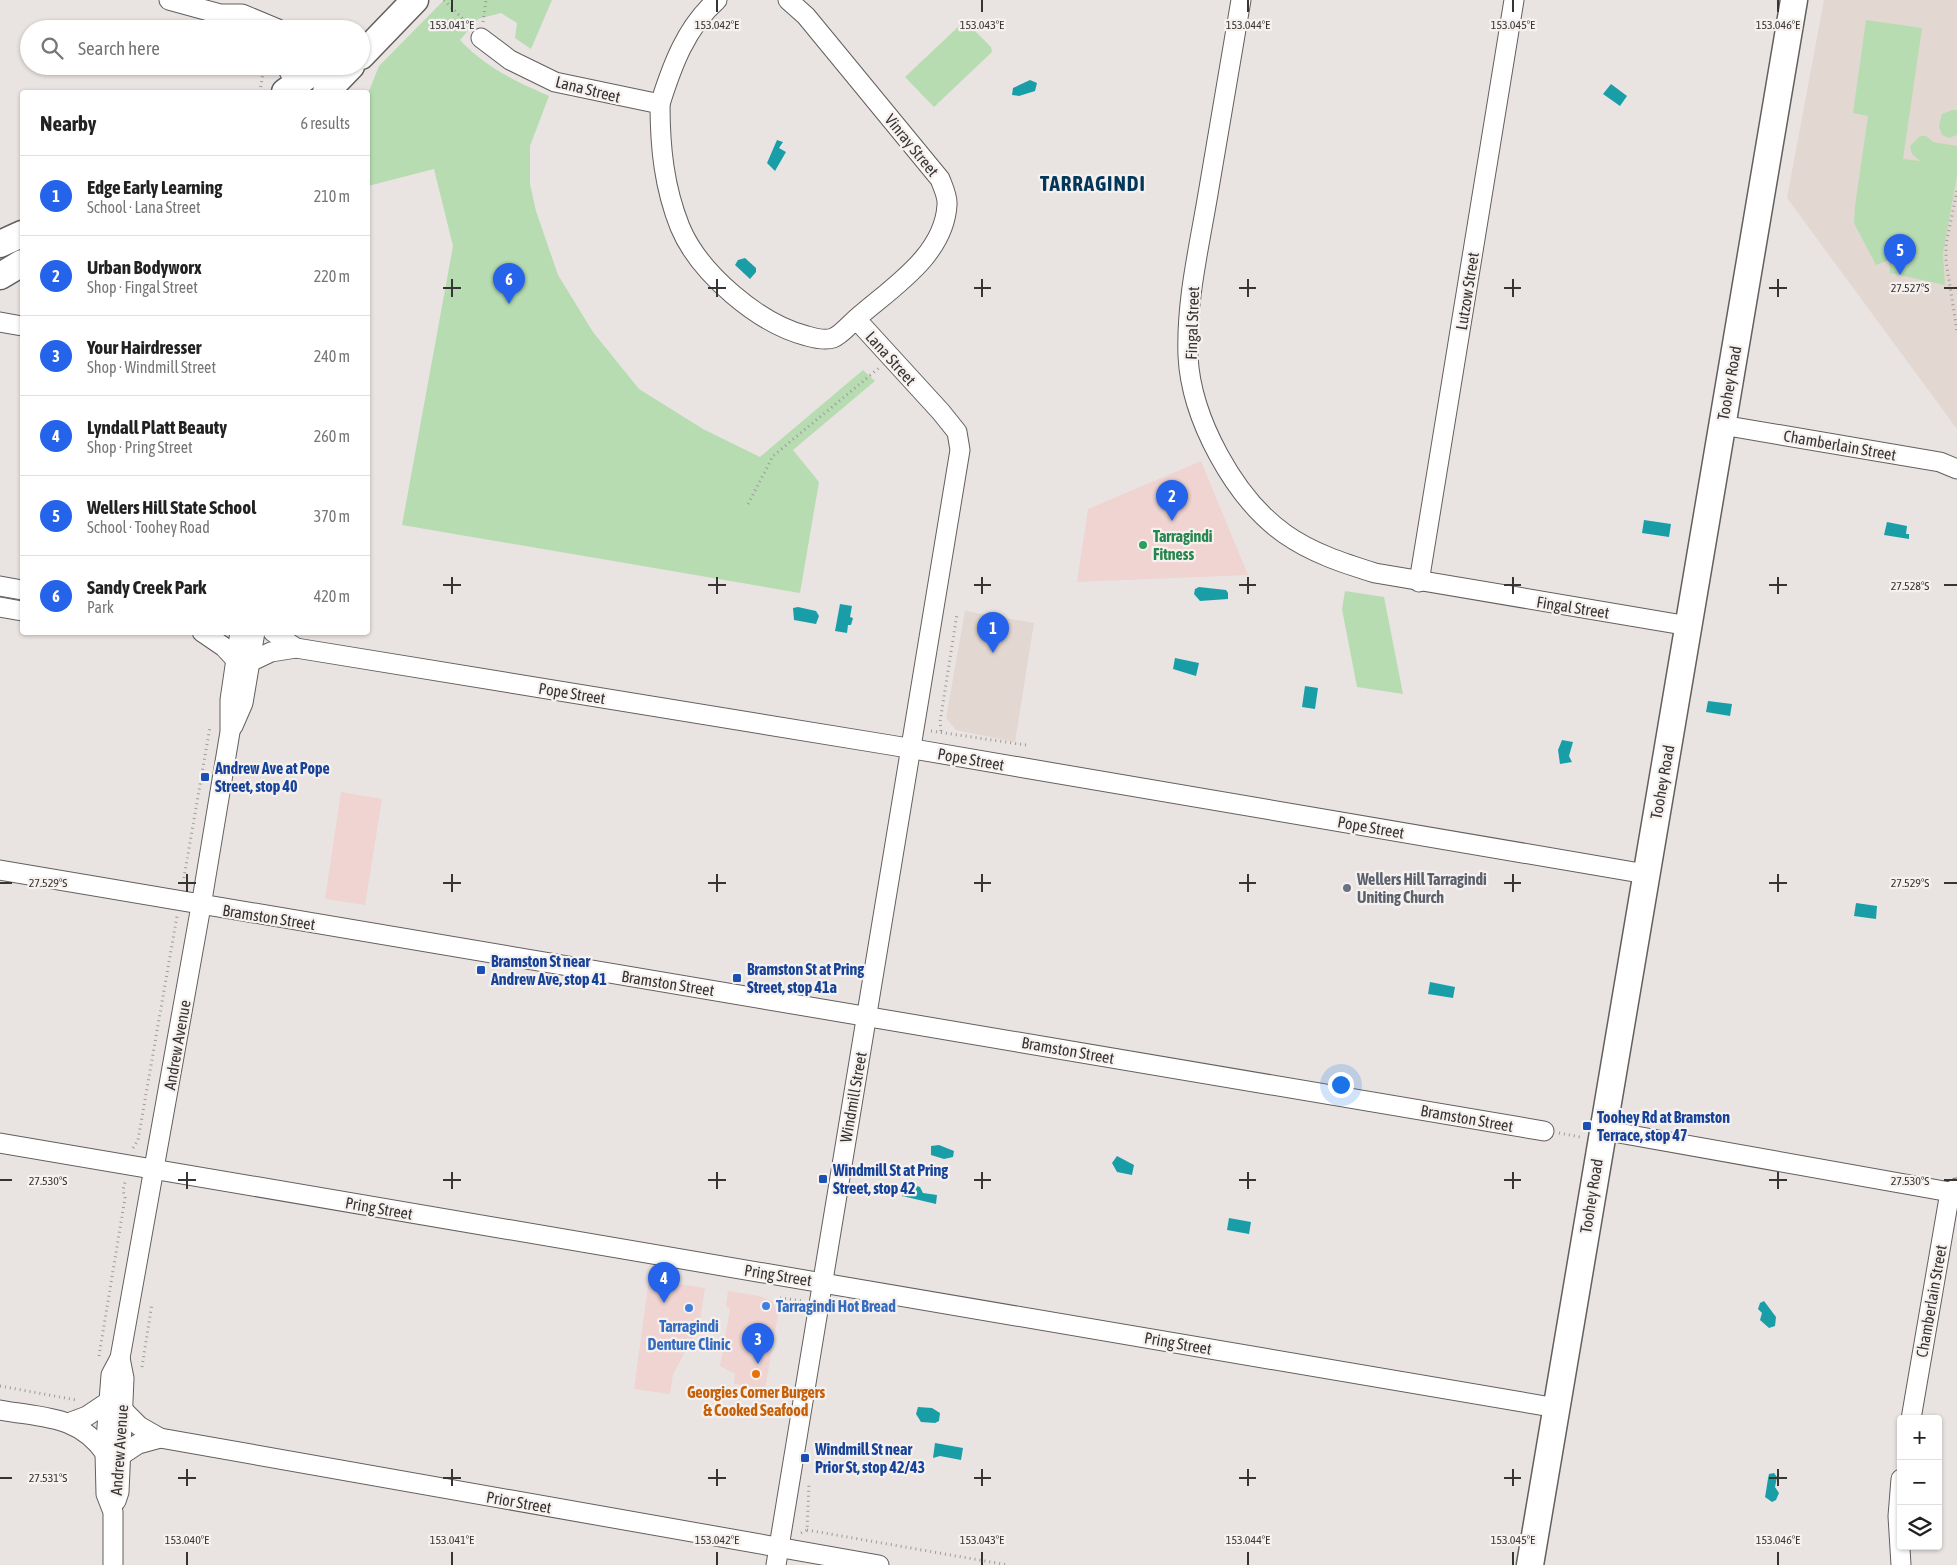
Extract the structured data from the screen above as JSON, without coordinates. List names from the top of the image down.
{
  "streets": {
    "main road": ["Toohey Road"],
    "street": [
      "Lana Street",
      "Vinray Street",
      "Lutzow Street",
      "Fingal Street",
      "Chamberlain Street",
      "Pope Street",
      "Bramston Street",
      "Andrew Avenue",
      "Windmill Street",
      "Pring Street",
      "Prior Street"
    ]
  },
  "crossings": [
    ["Lana Street", "Vinray Street"],
    ["Lana Street", "Pope Street"],
    ["Lana Street", "Windmill Street"],
    ["Lutzow Street", "Fingal Street"],
    ["Fingal Street", "Toohey Road"],
    ["Toohey Road", "Chamberlain Street"],
    ["Toohey Road", "Pope Street"],
    ["Toohey Road", "Pring Street"],
    ["Pope Street", "Andrew Avenue"],
    ["Pope Street", "Windmill Street"],
    ["Bramston Street", "Andrew Avenue"],
    ["Bramston Street", "Windmill Street"],
    ["Andrew Avenue", "Pring Street"],
    ["Andrew Avenue", "Prior Street"],
    ["Windmill Street", "Pring Street"],
    ["Windmill Street", "Prior Street"]
  ],
  "districts": ["TARRAGINDI"],
  "places": {
    "other": [
      "Tarragindi Fitness",
      "Wellers Hill Tarragindi Uniting Church",
      "Tarragindi Hot Bread",
      "Tarragindi Denture Clinic",
      "Georgies Corner Burgers & Cooked Seafood"
    ],
    "transit": [
      "Andrew Ave at Pope Street, stop 40",
      "Bramston St near Andrew Ave, stop 41",
      "Bramston St at Pring Street, stop 41a",
      "Toohey Rd at Bramston Terrace, stop 47",
      "Windmill St at Pring Street, stop 42",
      "Windmill St near Prior St, stop 42/43"
    ]
  },
  "page": {
    "search": "Search here",
    "heading": ["Nearby", "6 results"],
    "list": [
      {
        "mark": "1",
        "name": "Edge Early Learning",
        "note": "School · Lana Street",
        "value": "210 m"
      },
      {
        "mark": "2",
        "name": "Urban Bodyworx",
        "note": "Shop · Fingal Street",
        "value": "220 m"
      },
      {
        "mark": "3",
        "name": "Your Hairdresser",
        "note": "Shop · Windmill Street",
        "value": "240 m"
      },
      {
        "mark": "4",
        "name": "Lyndall Platt Beauty",
        "note": "Shop · Pring Street",
        "value": "260 m"
      },
      {
        "mark": "5",
        "name": "Wellers Hill State School",
        "note": "School · Toohey Road",
        "value": "370 m"
      },
      {
        "mark": "6",
        "name": "Sandy Creek Park",
        "note": "Park",
        "value": "420 m"
      }
    ],
    "pins": [
      "5",
      "6",
      "2",
      "1",
      "4",
      "3"
    ],
    "map_buttons": ["+", "−"]
  },
  "coordinates": [
    "153.041°E",
    "153.042°E",
    "153.043°E",
    "153.044°E",
    "153.045°E",
    "153.046°E",
    "27.527°S",
    "27.528°S",
    "27.529°S",
    "27.530°S",
    "27.531°S",
    "153.040°E"
  ]
}
